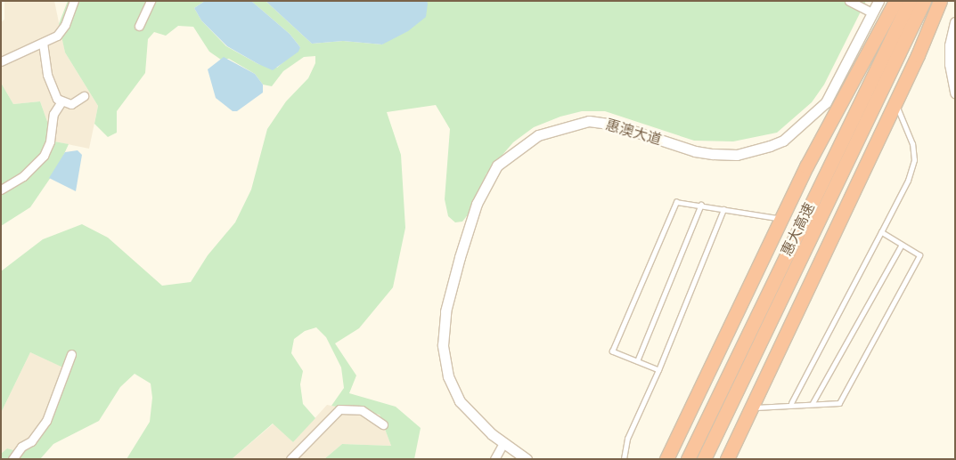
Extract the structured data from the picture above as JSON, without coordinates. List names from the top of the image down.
{
  "streets": {
    "highway": ["惠大高速"],
    "street": ["惠澳大道"]
  }
}
